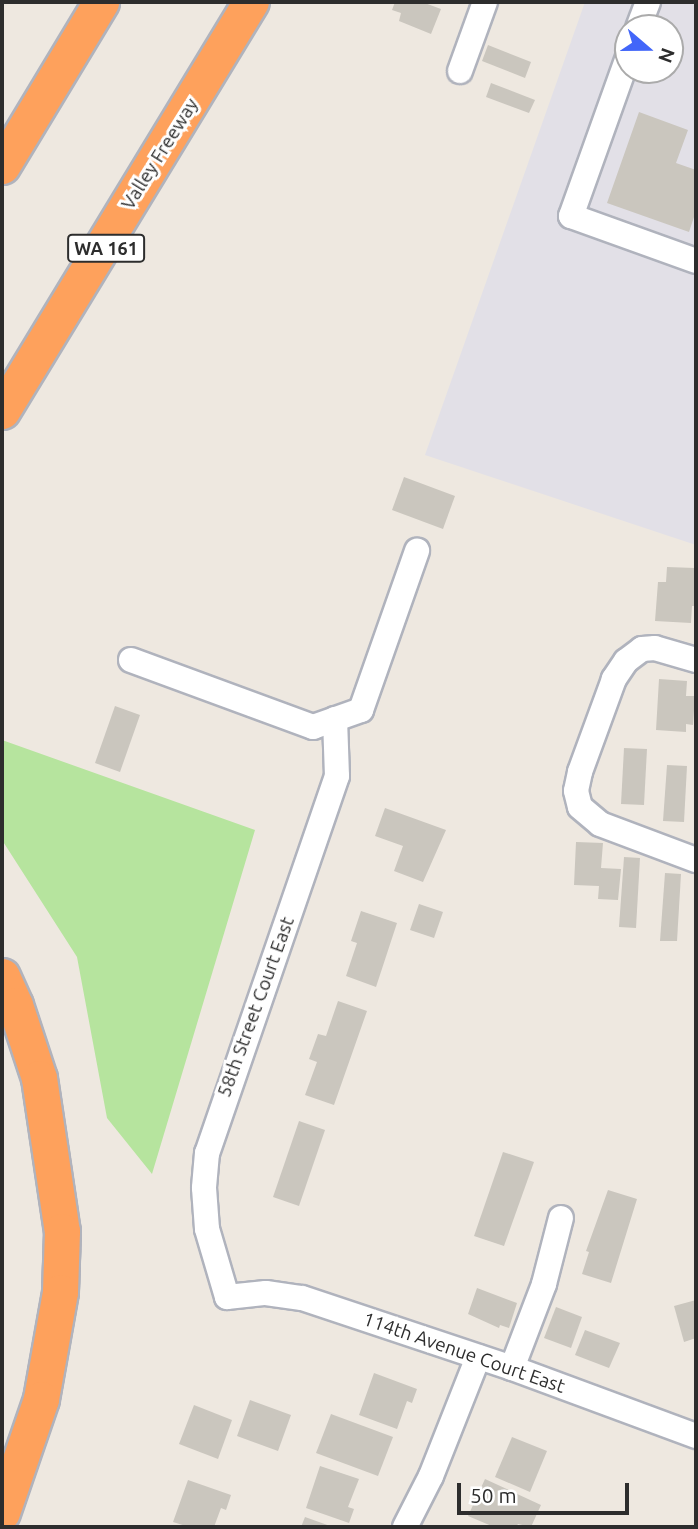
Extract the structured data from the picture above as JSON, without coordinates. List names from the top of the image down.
{
  "streets": {
    "highway": ["Valley Freeway", "WA 161"],
    "street": ["58th Street Court East", "114th Avenue Court East"]
  },
  "crossings": [
    ["Valley Freeway", "WA 161"],
    ["58th Street Court East", "114th Avenue Court East"]
  ],
  "scale_bar": "50 m",
  "north": "right"
}
